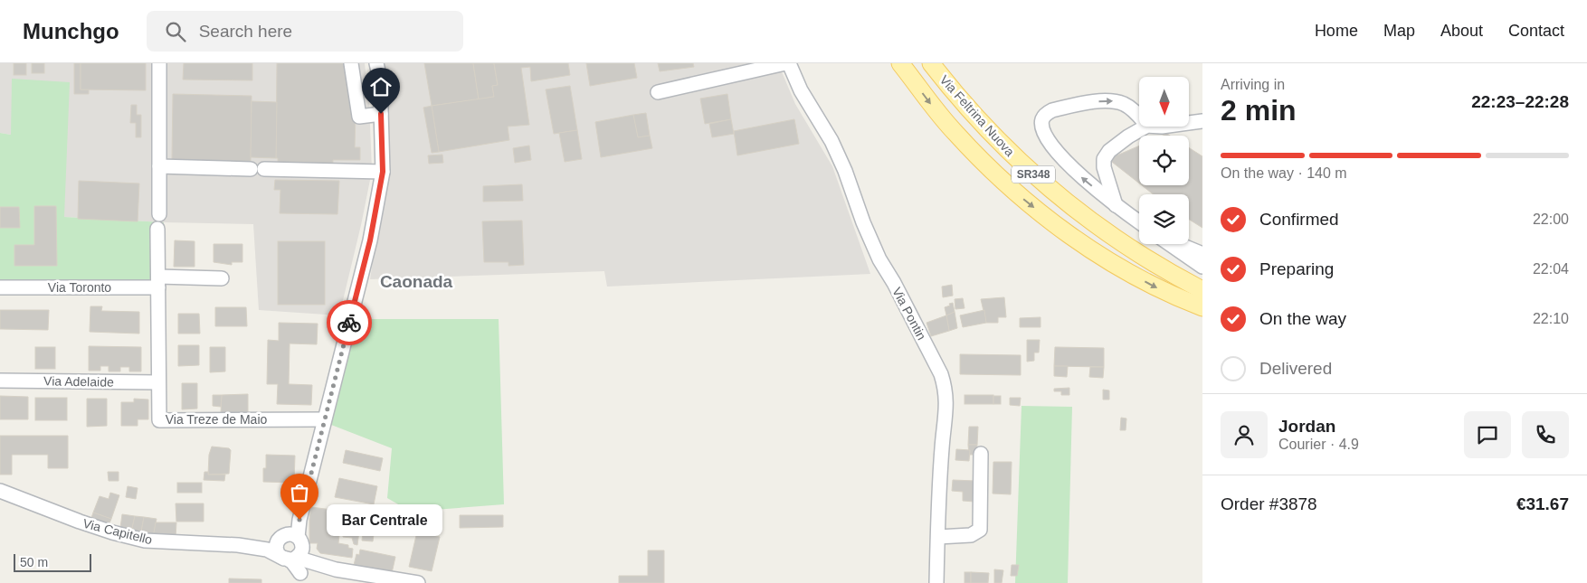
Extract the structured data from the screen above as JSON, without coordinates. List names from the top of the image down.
{
  "streets": {
    "main road": ["Via Feltrina Nuova", "SR348"],
    "street": [
      "Via Toronto",
      "Via Pontin",
      "Via Adelaide",
      "Via Treze de Maio",
      "Via Capitello"
    ]
  },
  "crossings": [
    ["Via Toronto", "Via Treze de Maio"],
    ["Via Adelaide", "Via Treze de Maio"]
  ],
  "districts": ["Caonada"],
  "places": ["Bar Centrale"],
  "scale_bar": "50 m",
  "north": "bottom",
  "page": {
    "header": "Munchgo",
    "search": "Search here",
    "nav": [
      "Home",
      "Map",
      "About",
      "Contact"
    ],
    "heading": ["2 min", "Arriving in", "22:23–22:28"],
    "panel": [
      "Jordan",
      "Courier · 4.9",
      "Order #3878",
      "€31.67"
    ],
    "bar": "On the way · 140 m",
    "list": [
      ["Confirmed", "22:00"],
      ["Preparing", "22:04"],
      ["On the way", "22:10"],
      "Delivered"
    ],
    "bubble": "Bar Centrale",
    "scale": "50 m"
  }
}
